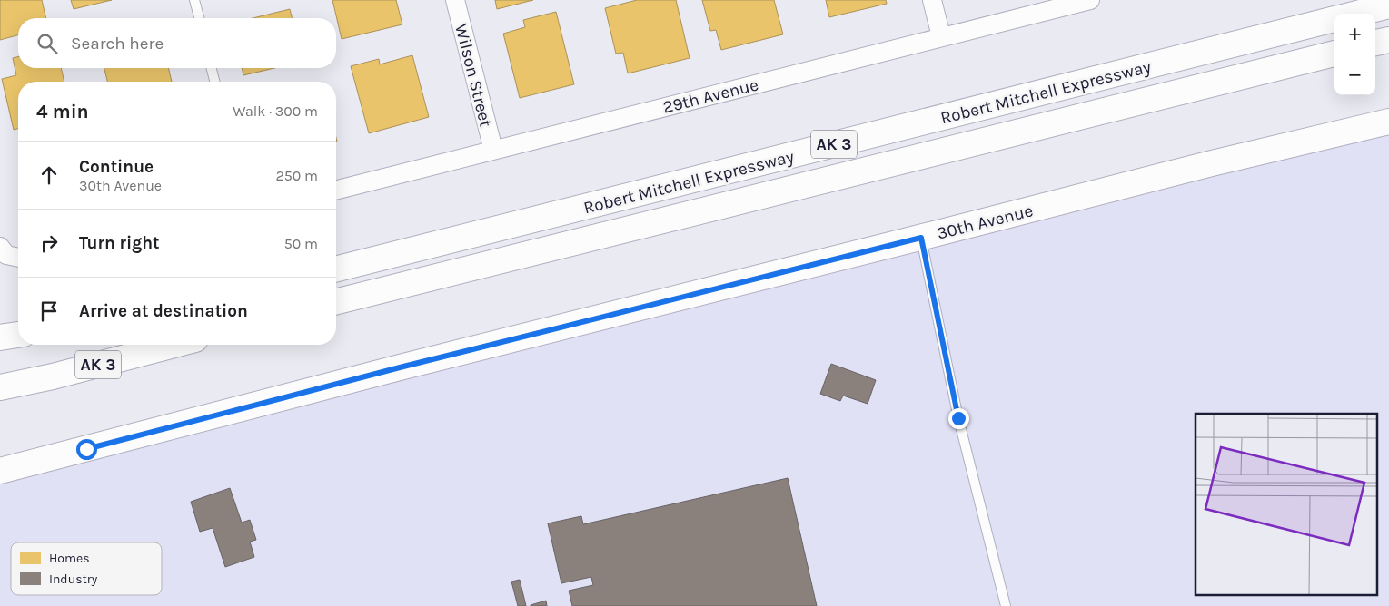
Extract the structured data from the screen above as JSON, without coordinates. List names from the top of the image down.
{
  "streets": {
    "main road": ["Robert Mitchell Expressway", "AK 3", "30th Avenue"],
    "street": ["Wilson Street", "29th Avenue"]
  },
  "crossings": [
    ["Wilson Street", "29th Avenue"]
  ],
  "legend": ["Homes", "Industry"],
  "page": {
    "map_buttons": ["+", "−"],
    "search": "Search here",
    "heading": ["4 min", "Walk · 300 m"],
    "list": [
      ["Continue", "30th Avenue", "250 m"],
      ["Turn right", "50 m"],
      "Arrive at destination"
    ]
  }
}
